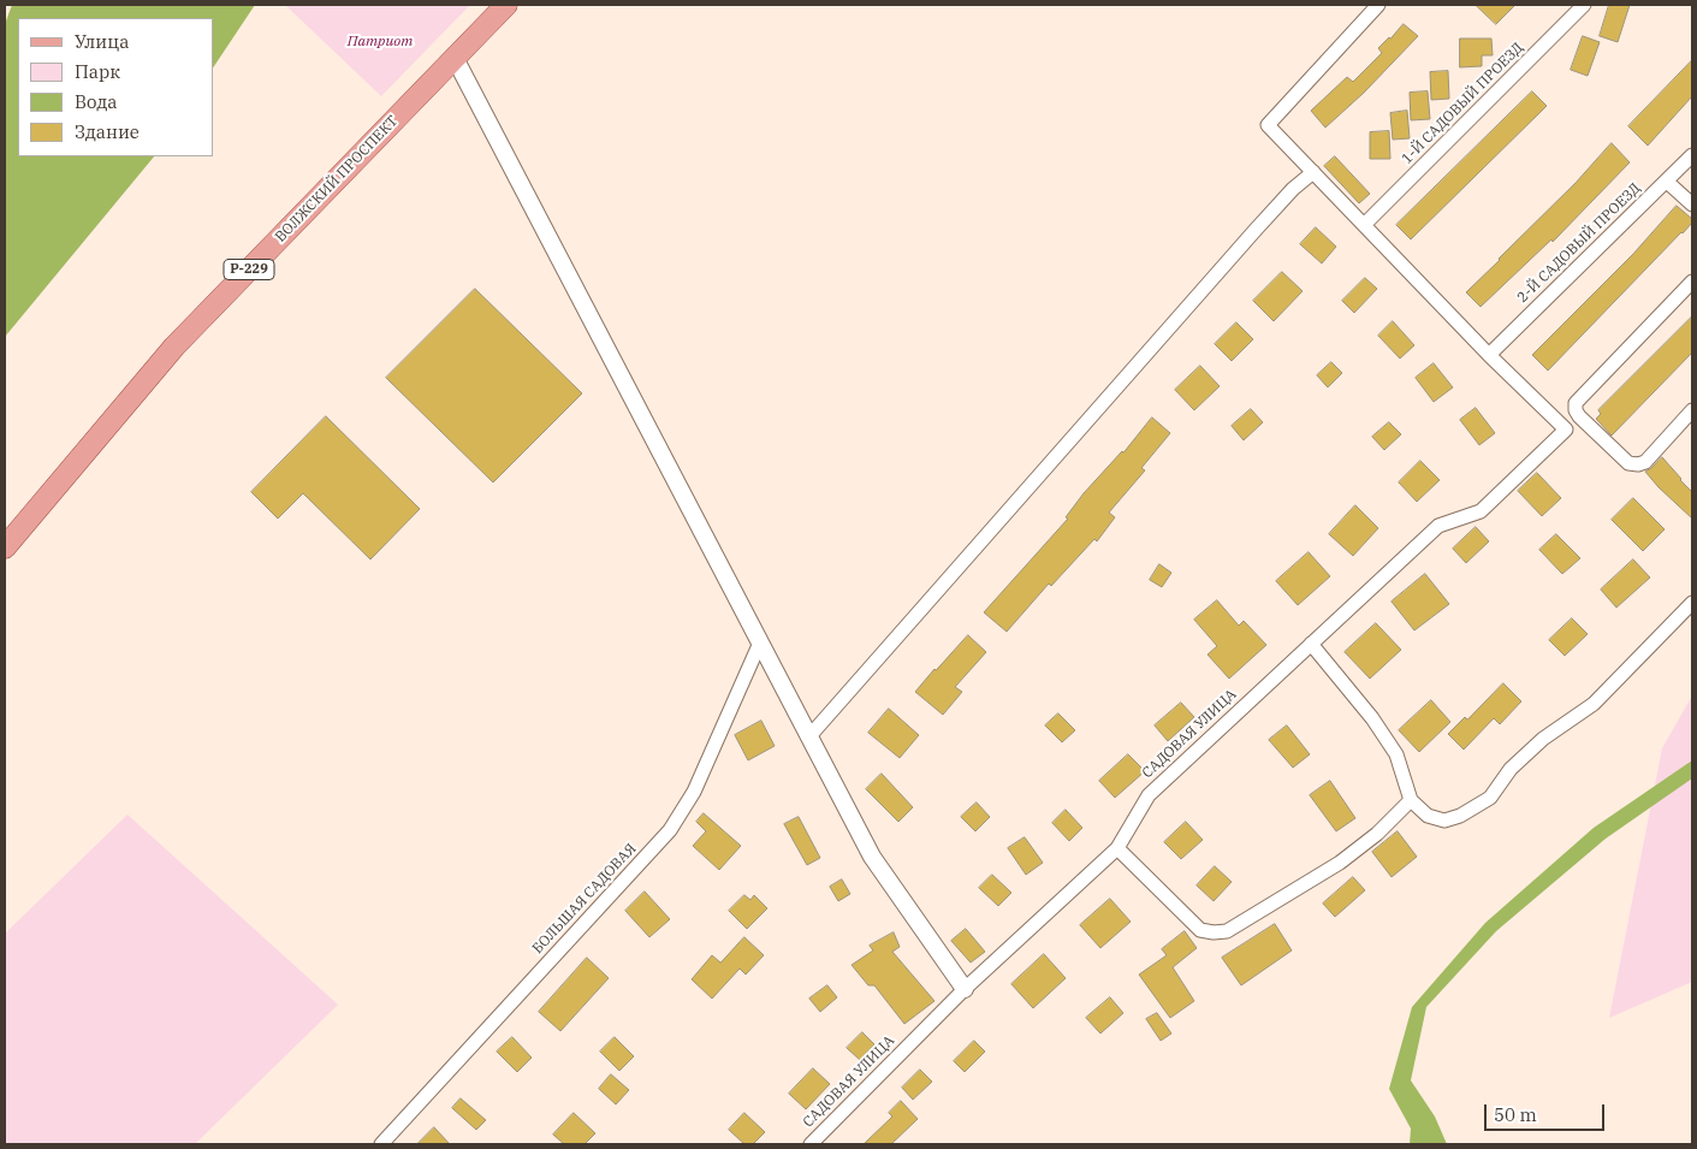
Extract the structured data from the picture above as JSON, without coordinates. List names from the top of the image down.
{
  "streets": {
    "main road": ["ВОЛЖСКИЙ ПРОСПЕКТ", "Р-229"],
    "street": [
      "1-Й САДОВЫЙ ПРОЕЗД",
      "2-Й САДОВЫЙ ПРОЕЗД",
      "САДОВАЯ УЛИЦА",
      "БОЛЬШАЯ САДОВАЯ"
    ]
  },
  "crossings": [
    ["2-Й САДОВЫЙ ПРОЕЗД", "САДОВАЯ УЛИЦА"]
  ],
  "parks": ["Патриот"],
  "legend": [
    "Улица",
    "Парк",
    "Вода",
    "Здание"
  ],
  "scale_bar": "50 m"
}
